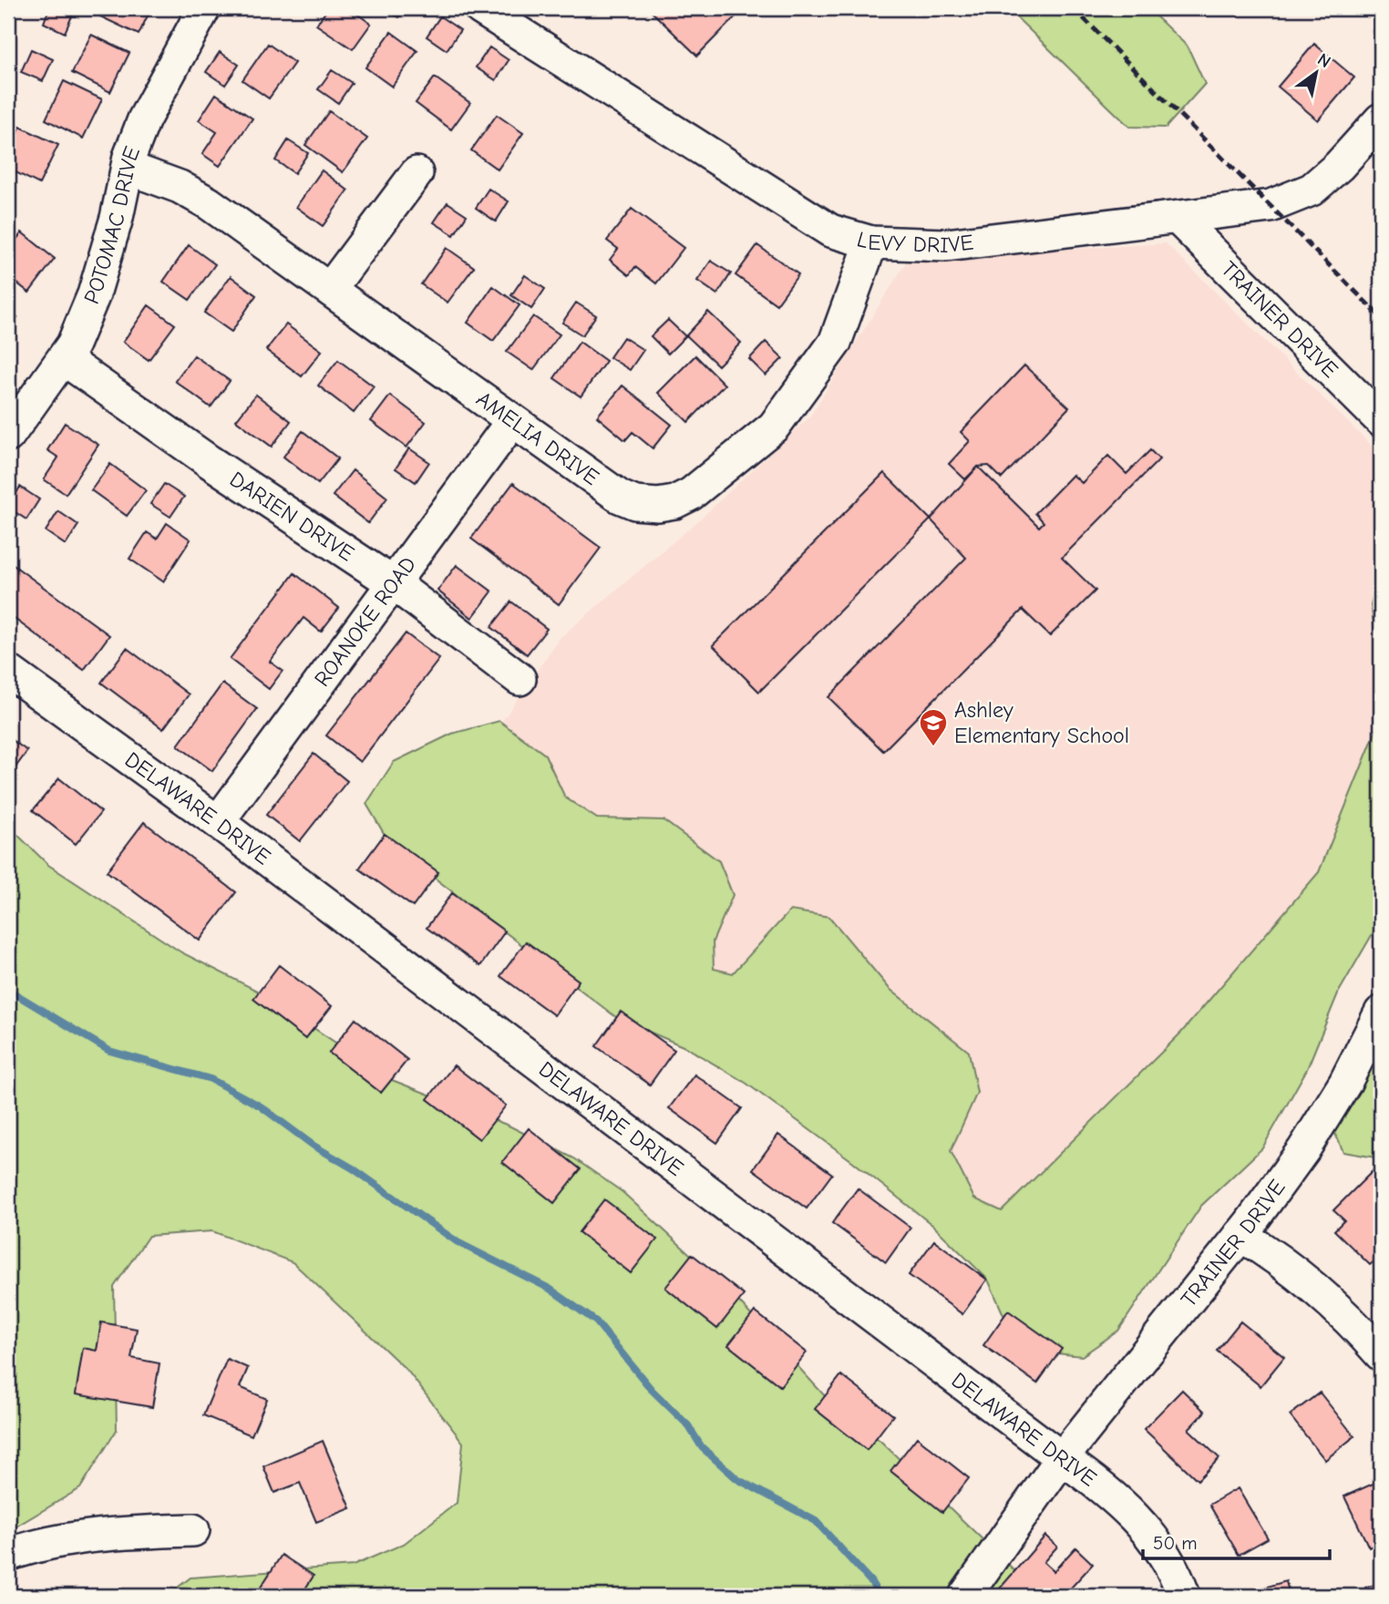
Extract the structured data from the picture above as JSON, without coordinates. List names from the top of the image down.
{
  "streets": {
    "street": [
      "POTOMAC DRIVE",
      "LEVY DRIVE",
      "TRAINER DRIVE",
      "AMELIA DRIVE",
      "DARIEN DRIVE",
      "ROANOKE ROAD",
      "DELAWARE DRIVE"
    ]
  },
  "crossings": [
    ["POTOMAC DRIVE", "AMELIA DRIVE"],
    ["POTOMAC DRIVE", "DARIEN DRIVE"],
    ["LEVY DRIVE", "TRAINER DRIVE"],
    ["LEVY DRIVE", "AMELIA DRIVE"],
    ["TRAINER DRIVE", "DELAWARE DRIVE"],
    ["AMELIA DRIVE", "ROANOKE ROAD"],
    ["DARIEN DRIVE", "ROANOKE ROAD"],
    ["ROANOKE ROAD", "DELAWARE DRIVE"]
  ],
  "places": {
    "school or university": ["Ashley Elementary School"]
  },
  "scale_bar": "50 m",
  "north": "top right"
}
